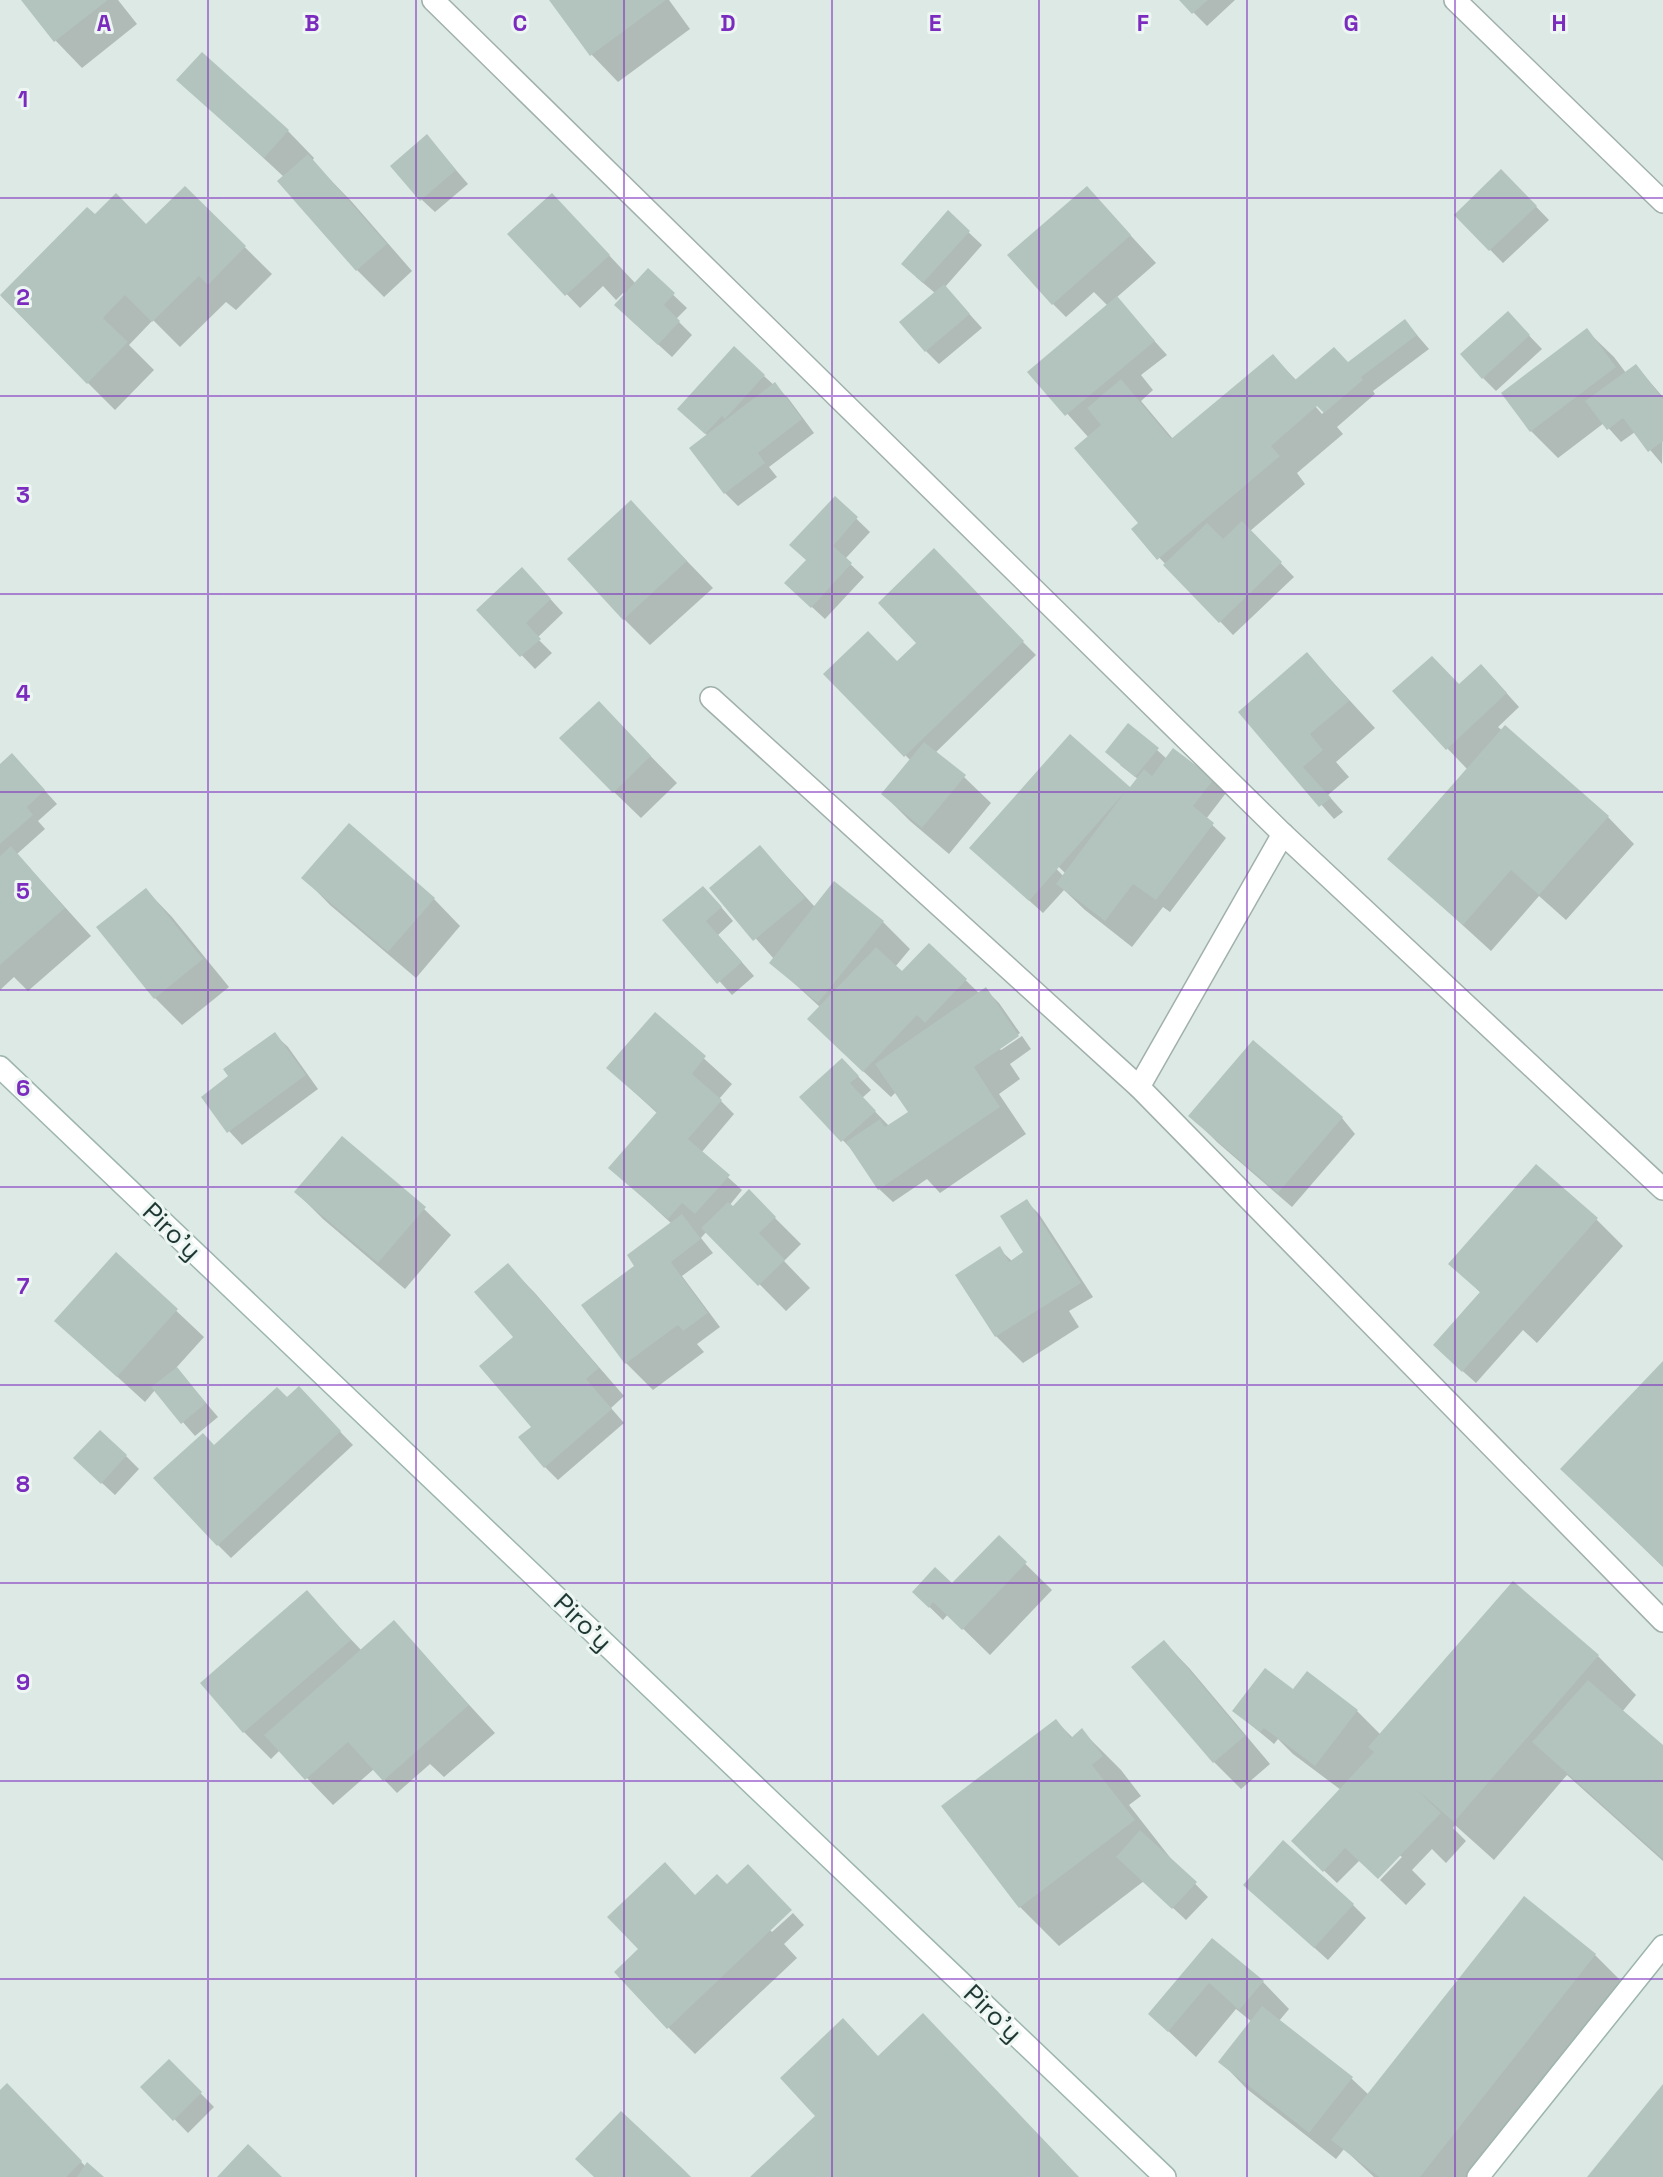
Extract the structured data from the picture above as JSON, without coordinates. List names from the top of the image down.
{
  "streets": {
    "street": ["Piro'y"]
  },
  "grid": {
    "columns": [
      "A",
      "B",
      "C",
      "D",
      "E",
      "F",
      "G",
      "H"
    ],
    "rows": [
      "1",
      "2",
      "3",
      "4",
      "5",
      "6",
      "7",
      "8",
      "9"
    ]
  }
}
